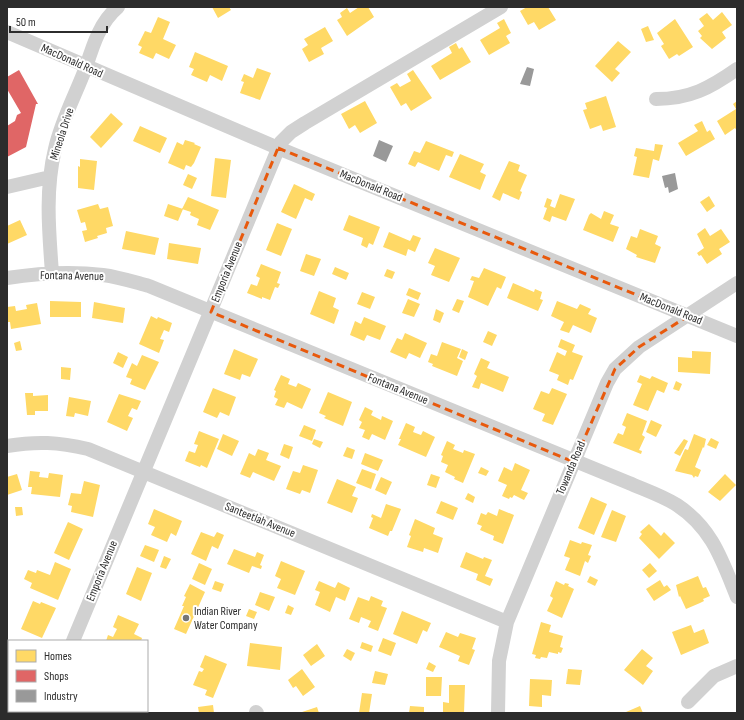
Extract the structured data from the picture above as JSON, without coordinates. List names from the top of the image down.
{
  "streets": {
    "street": [
      "MacDonald Road",
      "Mineola Drive",
      "Emporia Avenue",
      "Fontana Avenue",
      "Towanda Road",
      "Santeetlah Avenue"
    ]
  },
  "crossings": [
    ["MacDonald Road", "Mineola Drive"],
    ["MacDonald Road", "Emporia Avenue"],
    ["MacDonald Road", "Towanda Road"],
    ["Mineola Drive", "Fontana Avenue"],
    ["Emporia Avenue", "Fontana Avenue"],
    ["Emporia Avenue", "Santeetlah Avenue"],
    ["Fontana Avenue", "Towanda Road"],
    ["Towanda Road", "Santeetlah Avenue"]
  ],
  "places": ["Indian River Water Company"],
  "legend": ["Homes", "Shops", "Industry"],
  "scale_bar": "50 m"
}
